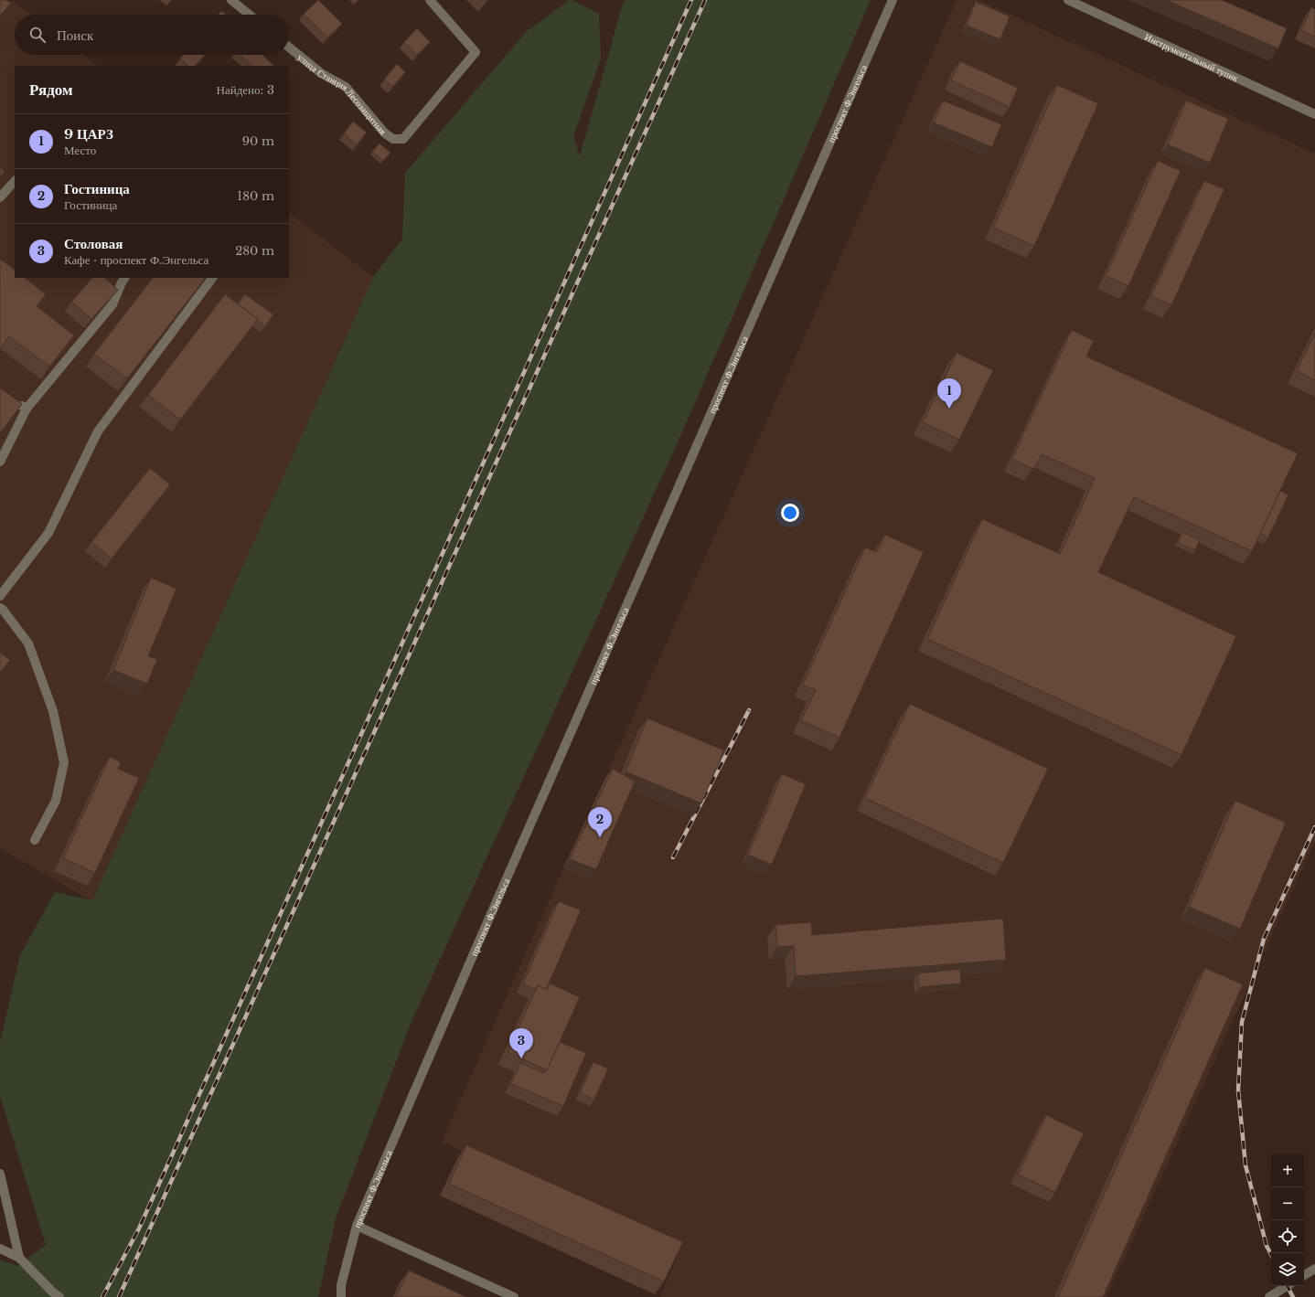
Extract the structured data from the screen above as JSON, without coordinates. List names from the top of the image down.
{
  "streets": {
    "street": ["Инструментальный тупик", "улица Станция Лесозащитная", "проспект Ф.Энгельса"]
  },
  "page": {
    "search": "Поиск",
    "heading": ["Рядом", "Найдено: 3"],
    "list": [
      {
        "mark": "1",
        "name": "9 ЦАРЗ",
        "note": "Место",
        "value": "90 m"
      },
      {
        "mark": "2",
        "name": "Гостиница",
        "note": "Гостиница",
        "value": "180 m"
      },
      {
        "mark": "3",
        "name": "Столовая",
        "note": "Кафе · проспект Ф.Энгельса",
        "value": "280 m"
      }
    ],
    "pins": ["1", "2", "3"],
    "map_buttons": ["+", "−"]
  }
}
